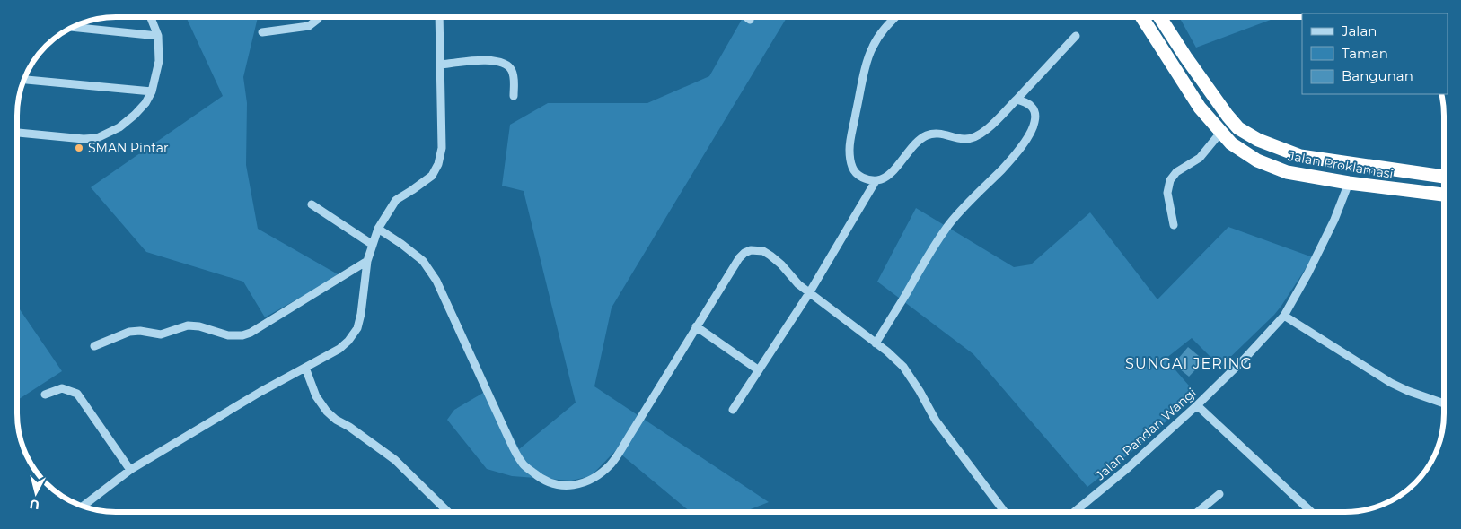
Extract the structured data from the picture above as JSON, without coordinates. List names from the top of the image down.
{
  "streets": {
    "highway": ["Jalan Proklamasi"],
    "street": ["Jalan Pandan Wangi"]
  },
  "crossings": [
    ["Jalan Proklamasi", "Jalan Pandan Wangi"]
  ],
  "districts": ["SUNGAI JERING"],
  "places": ["SMAN Pintar"],
  "legend": ["Jalan", "Taman", "Bangunan"],
  "north": "bottom"
}
